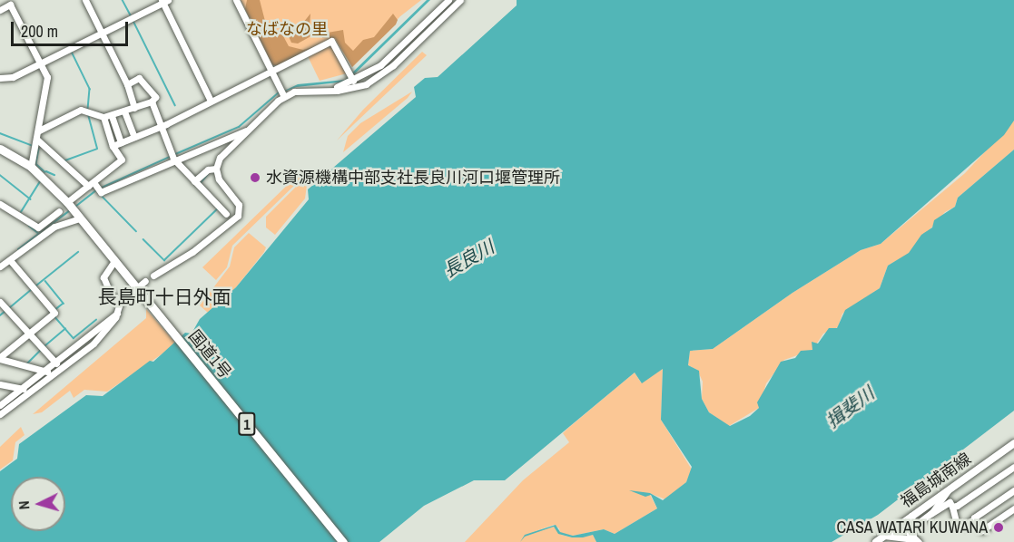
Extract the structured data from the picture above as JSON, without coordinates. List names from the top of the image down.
{
  "streets": {
    "highway": ["国道1号", "1"],
    "main road": ["福島城南線"]
  },
  "districts": ["長島町十日外面"],
  "water": ["長良川", "揖斐川"],
  "parks": ["なばなの里"],
  "places": ["水資源機構中部支社長良川河口堰管理所", "CASA WATARI KUWANA"],
  "scale_bar": "200 m",
  "north": "left"
}
